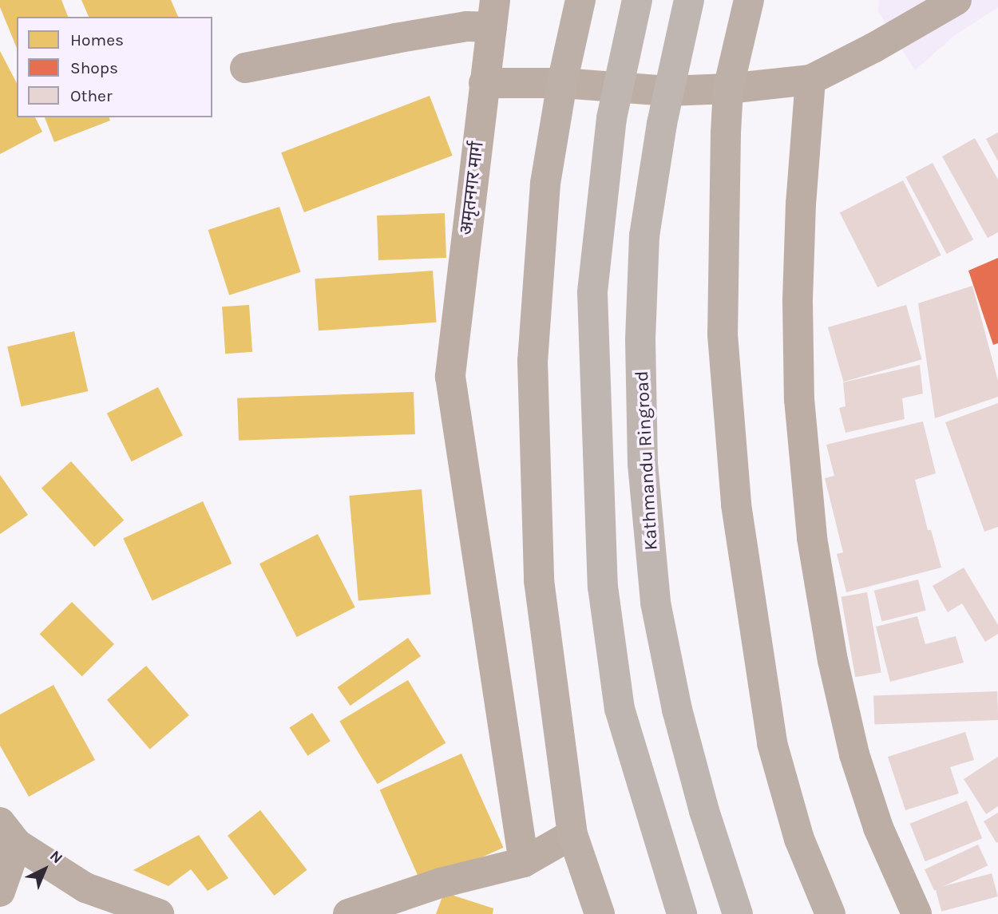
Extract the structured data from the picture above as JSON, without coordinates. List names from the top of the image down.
{
  "streets": {
    "highway": ["Kathmandu Ringroad"],
    "street": ["अमृतनगर मार्ग"]
  },
  "legend": ["Homes", "Shops", "Other"],
  "north": "top right"
}
